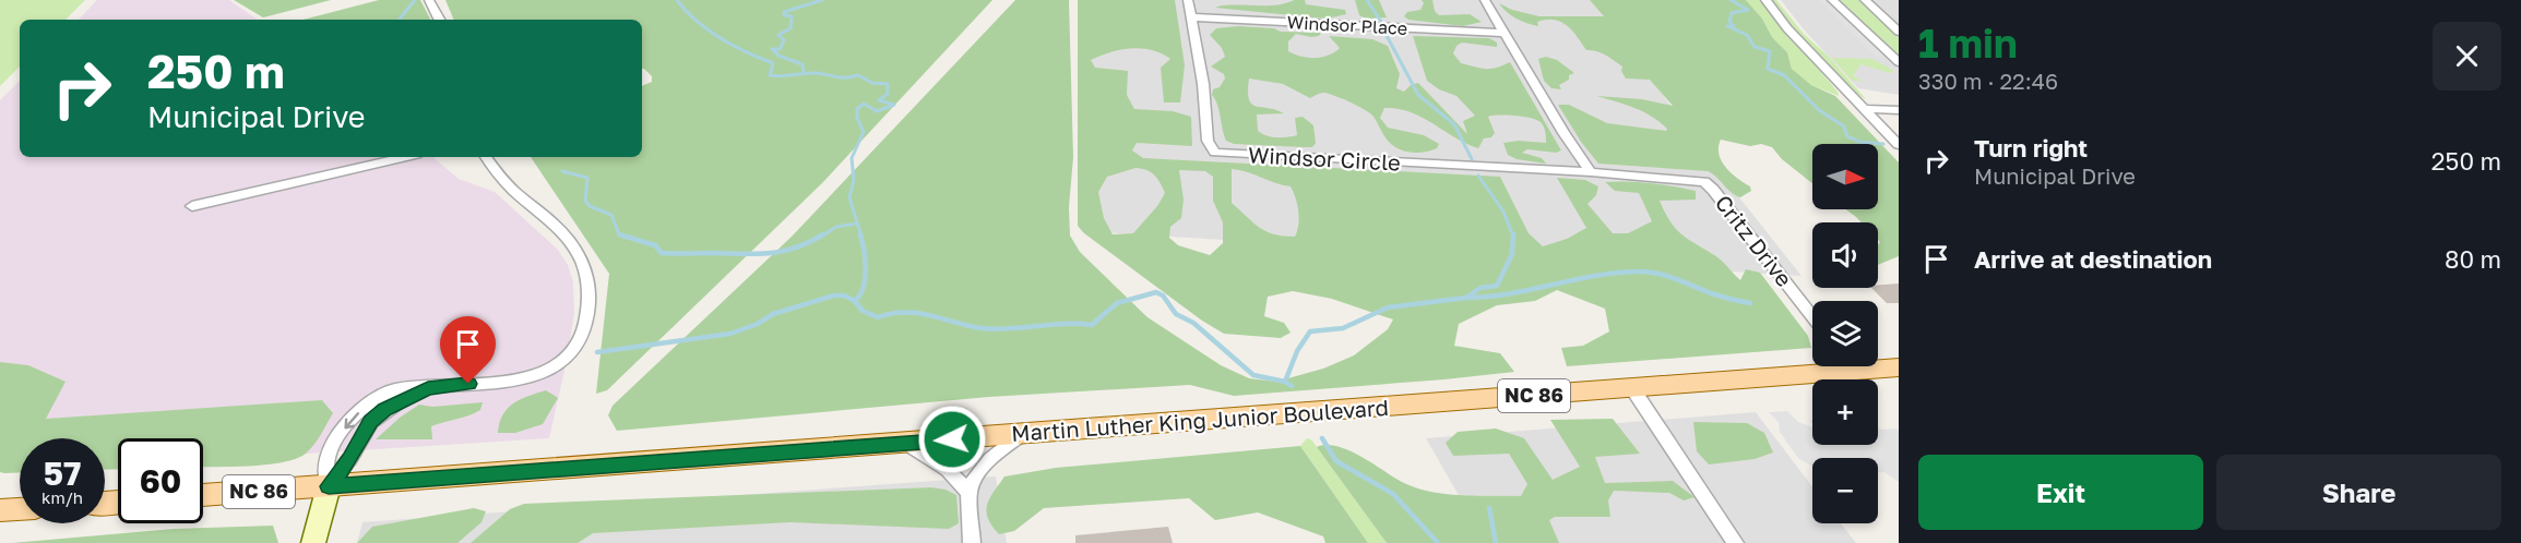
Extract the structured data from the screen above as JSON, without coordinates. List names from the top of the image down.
{
  "streets": {
    "main road": ["NC 86", "Martin Luther King Junior Boulevard"],
    "street": ["Windsor Place", "Windsor Circle", "Critz Drive"]
  },
  "crossings": [
    ["Windsor Place", "Windsor Circle"],
    ["Windsor Circle", "Critz Drive"]
  ],
  "north": "right",
  "page": {
    "heading": ["1 min", "330 m · 22:46"],
    "turn": ["250 m", "Municipal Drive"],
    "list": [
      {
        "name": "Turn right",
        "note": "Municipal Drive",
        "value": "250 m"
      },
      {
        "name": "Arrive at destination",
        "value": "80 m"
      }
    ],
    "map_buttons": ["+", "−"],
    "speed": "57 km/h",
    "limit": "60",
    "buttons": ["Exit", "Share"]
  }
}
